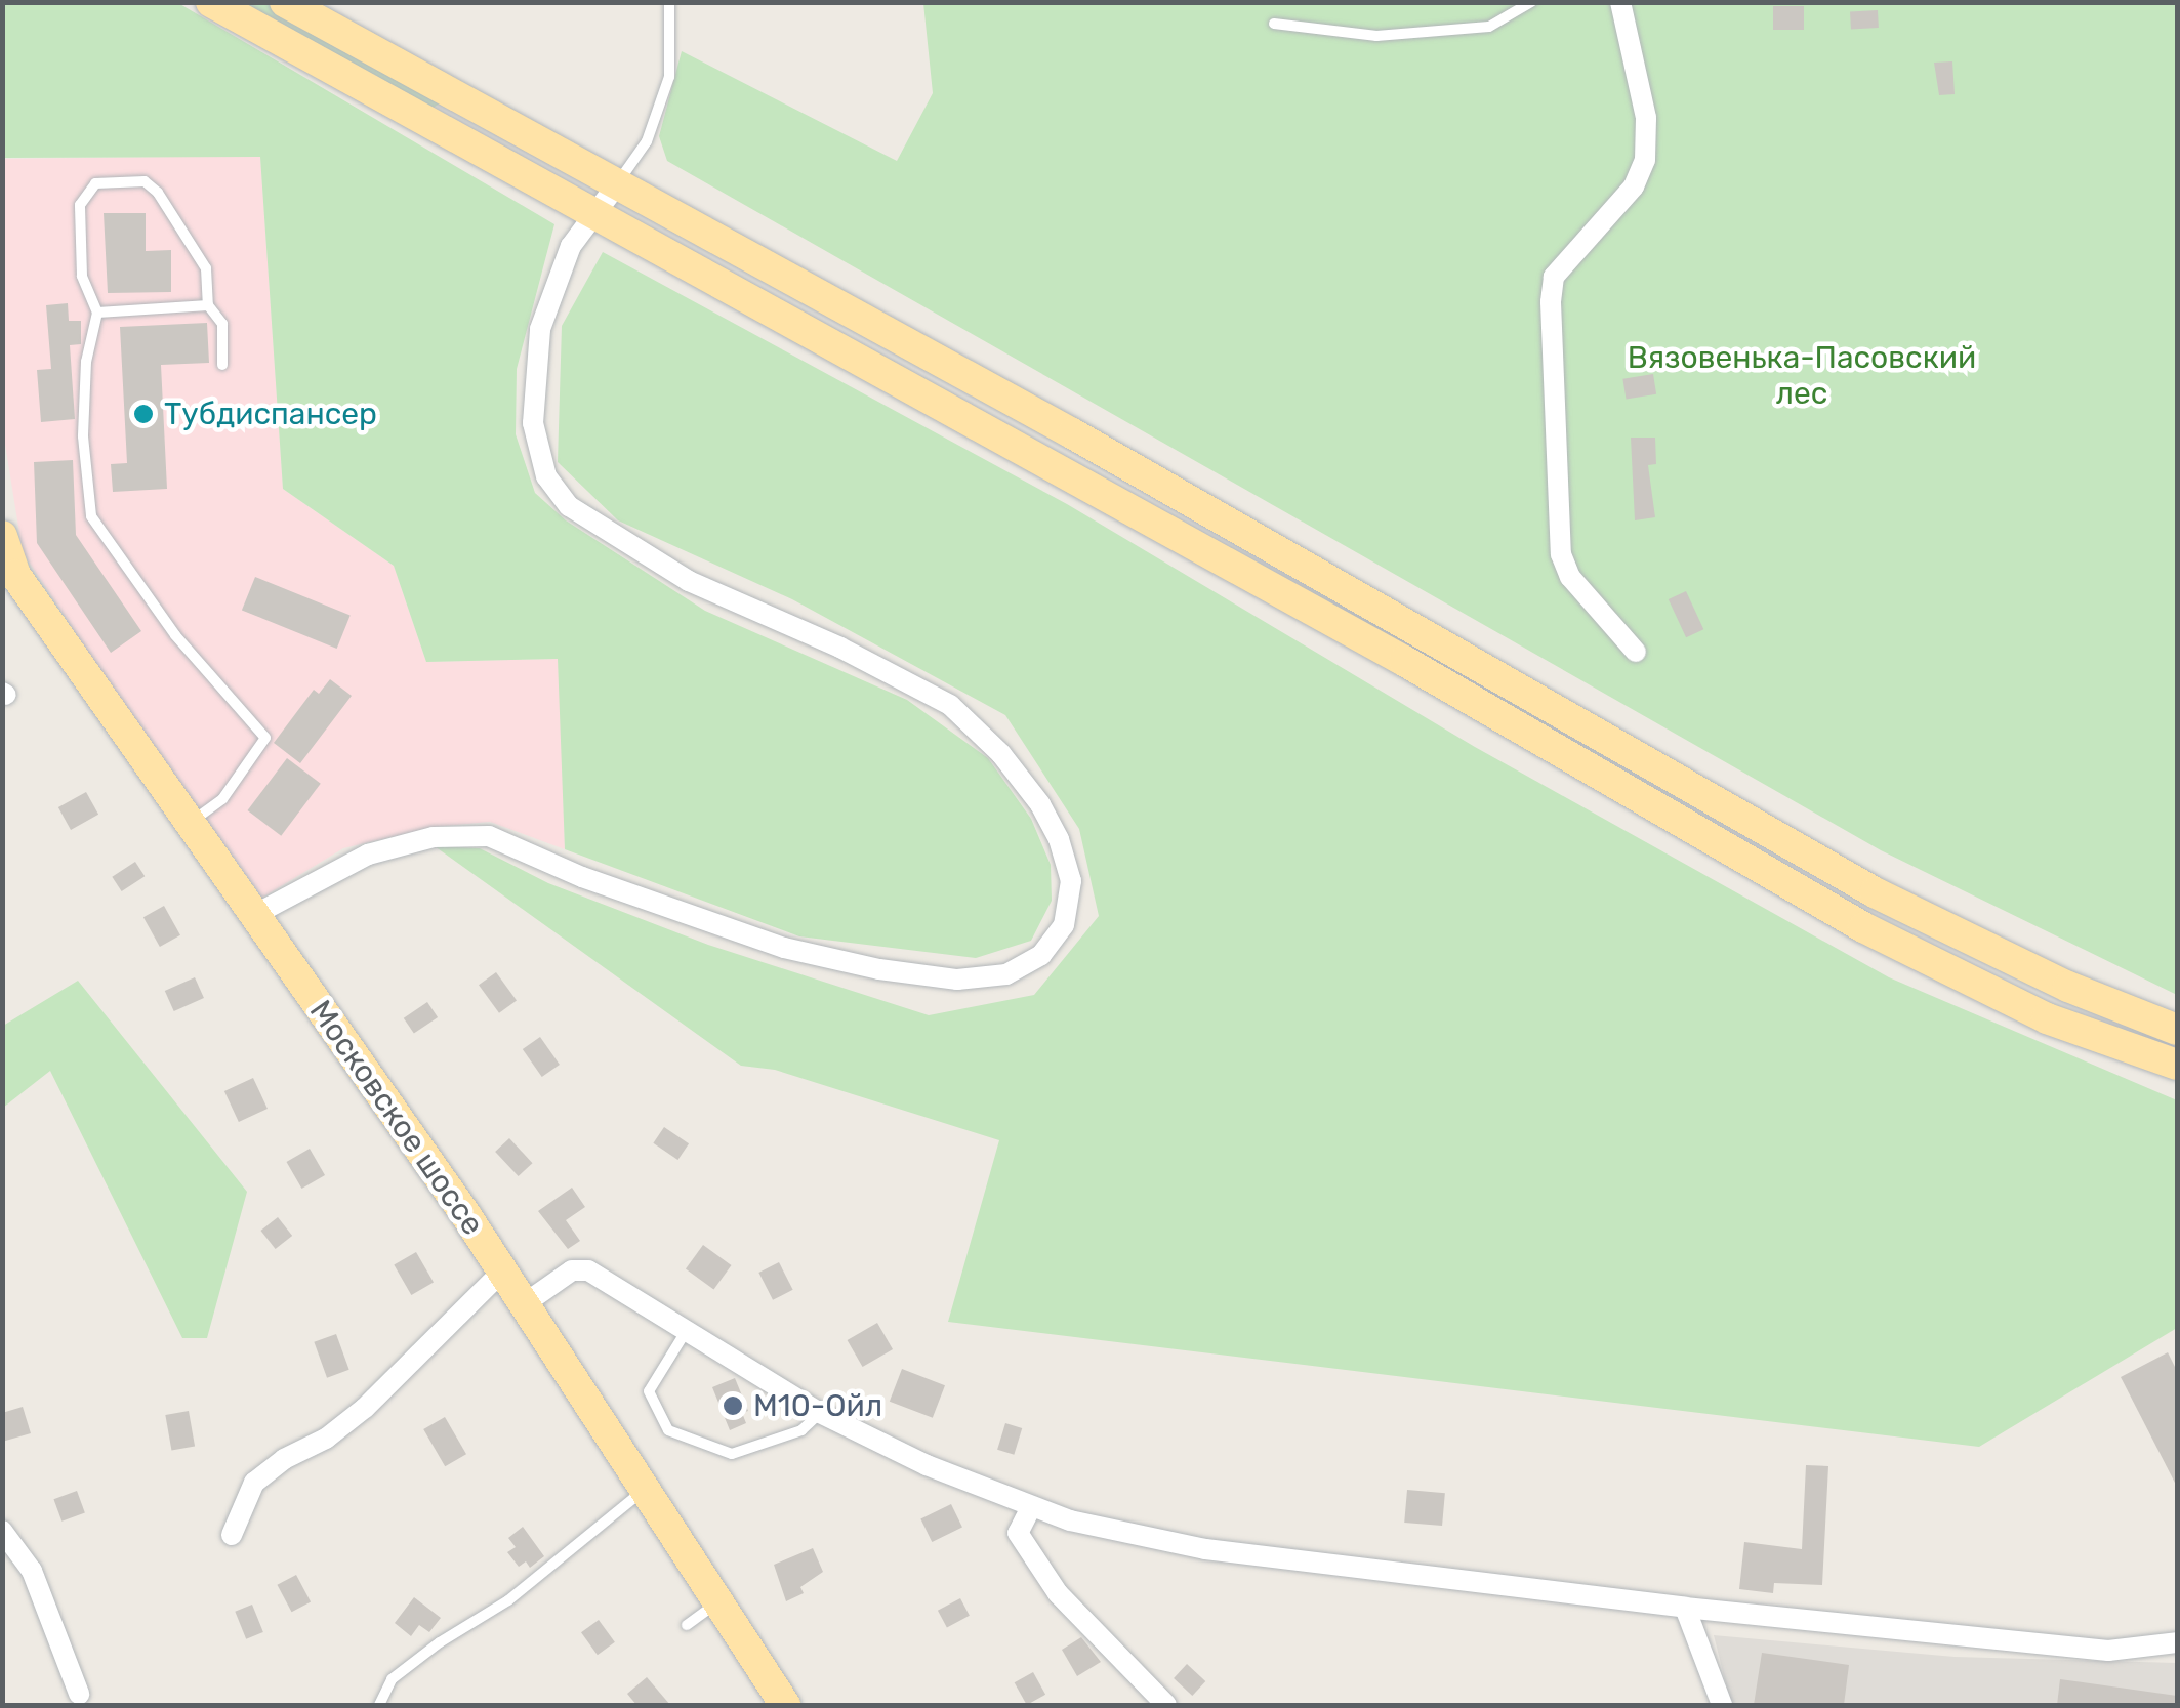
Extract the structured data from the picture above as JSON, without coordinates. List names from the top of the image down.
{
  "streets": {
    "main road": ["Московское шоссе"]
  },
  "parks": ["Вязовенька-Пасовский лес"],
  "places": ["Тубдиспансер", "М10-Ойл"]
}
